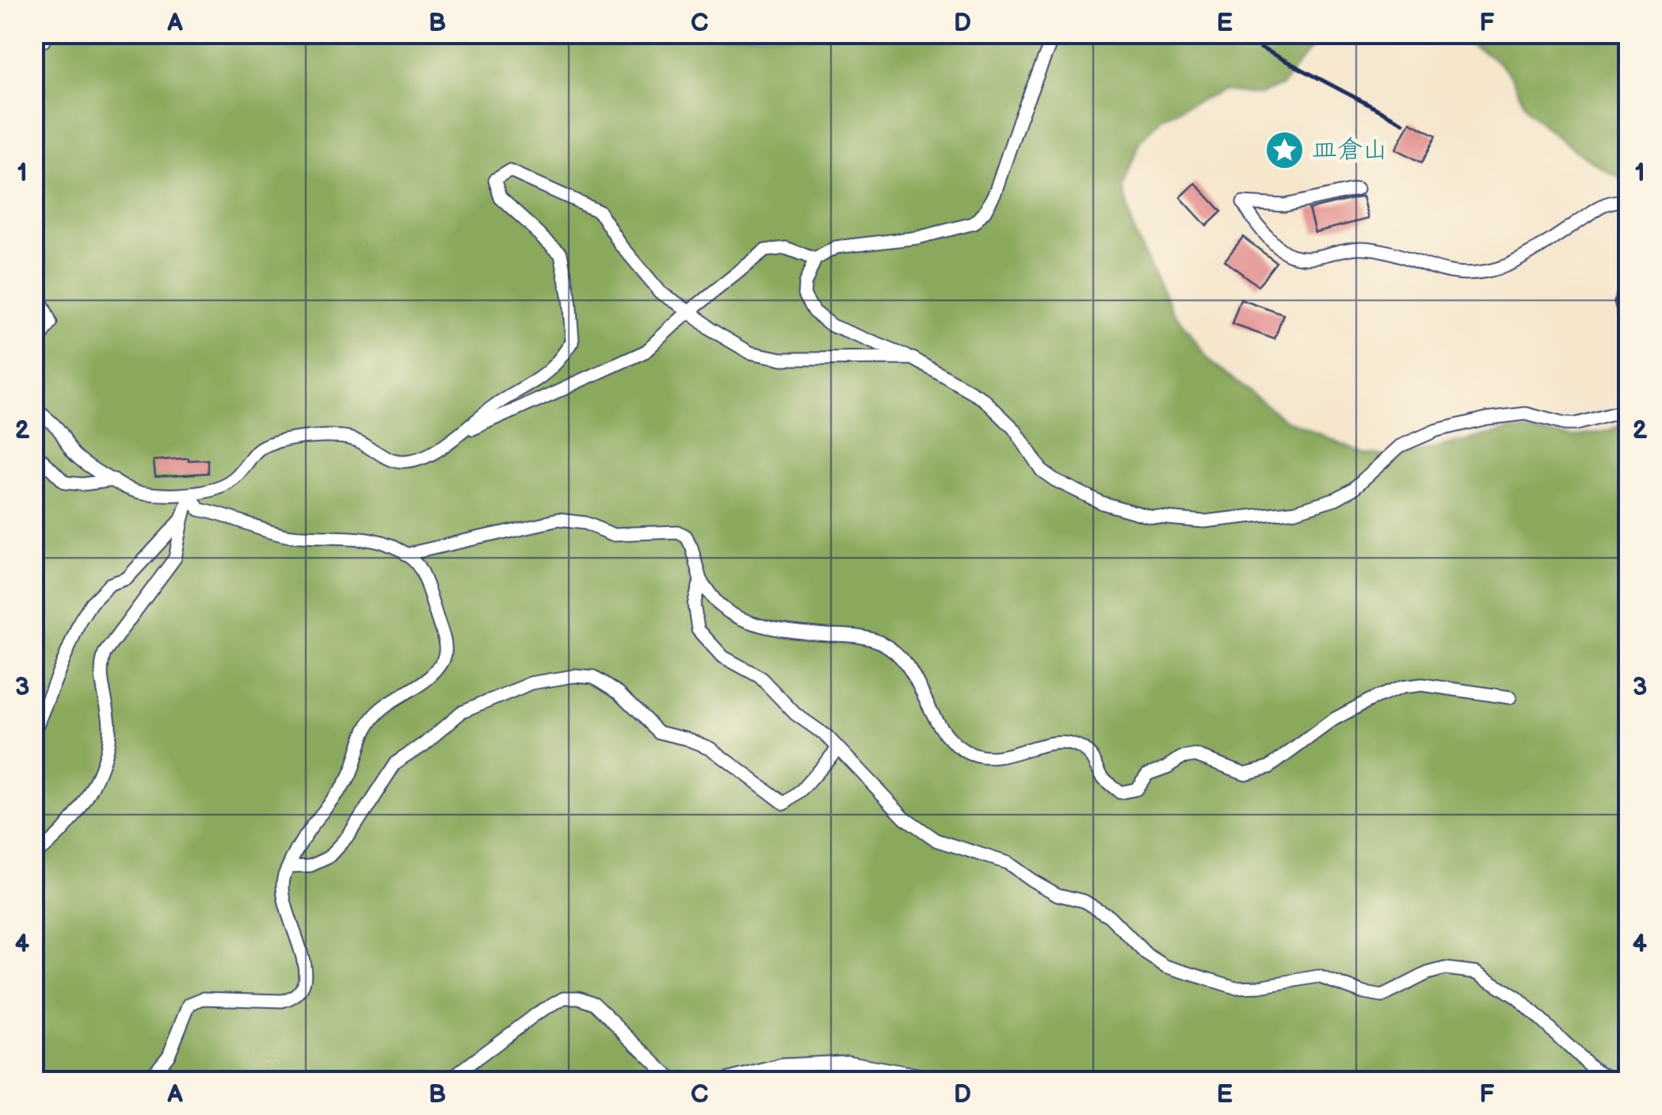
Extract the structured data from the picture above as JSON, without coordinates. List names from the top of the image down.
{
  "places": {
    "place": ["皿倉山"]
  },
  "grid": {
    "columns": [
      "A",
      "B",
      "C",
      "D",
      "E",
      "F"
    ],
    "rows": [
      "1",
      "2",
      "3",
      "4"
    ]
  }
}
